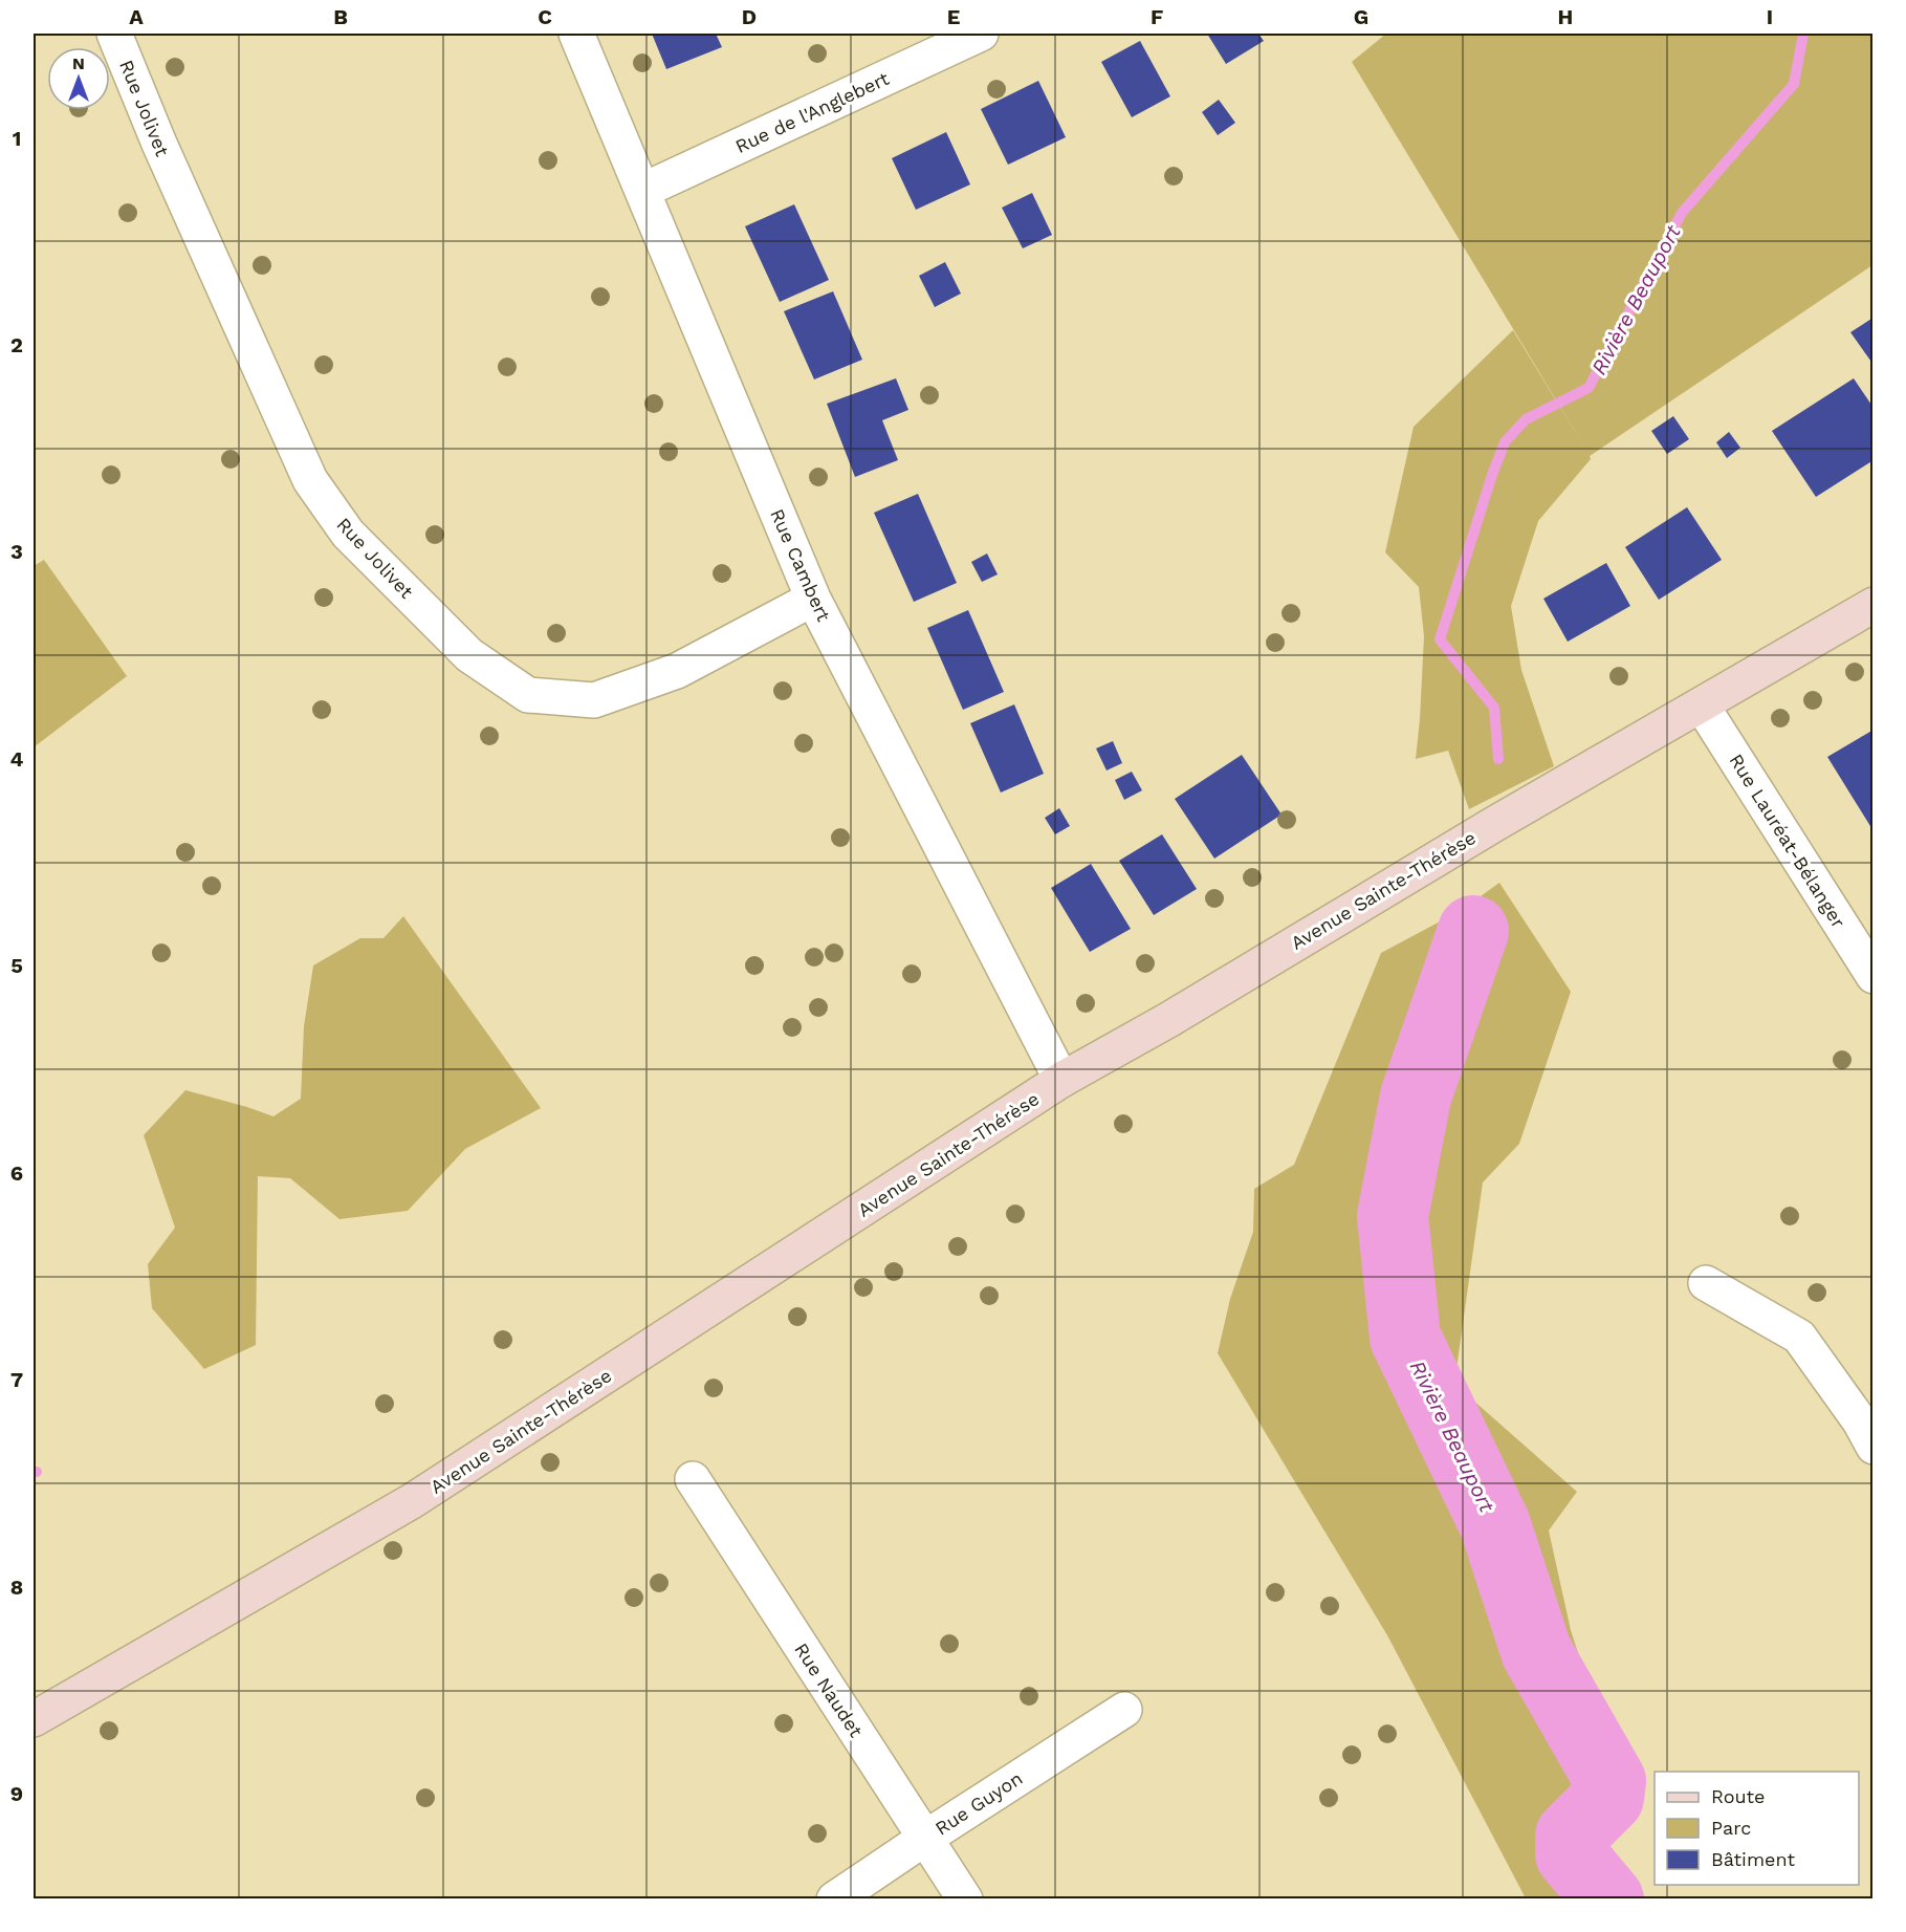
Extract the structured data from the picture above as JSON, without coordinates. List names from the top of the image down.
{
  "streets": {
    "street": [
      "Rue Jolivet",
      "Rue de l'Anglebert",
      "Rue Cambert",
      "Rue Lauréat-Bélanger",
      "Avenue Sainte-Thérèse",
      "Rue Naudet",
      "Rue Guyon"
    ]
  },
  "crossings": [
    ["Rue Jolivet", "Rue Cambert"],
    ["Rue de l'Anglebert", "Rue Cambert"],
    ["Rue Cambert", "Avenue Sainte-Thérèse"],
    ["Rue Lauréat-Bélanger", "Avenue Sainte-Thérèse"],
    ["Rue Naudet", "Rue Guyon"]
  ],
  "water": ["Rivière Beauport"],
  "legend": ["Route", "Parc", "Bâtiment"],
  "north": "top",
  "grid": {
    "columns": [
      "A",
      "B",
      "C",
      "D",
      "E",
      "F",
      "G",
      "H",
      "I"
    ],
    "rows": [
      "1",
      "2",
      "3",
      "4",
      "5",
      "6",
      "7",
      "8",
      "9"
    ]
  }
}
